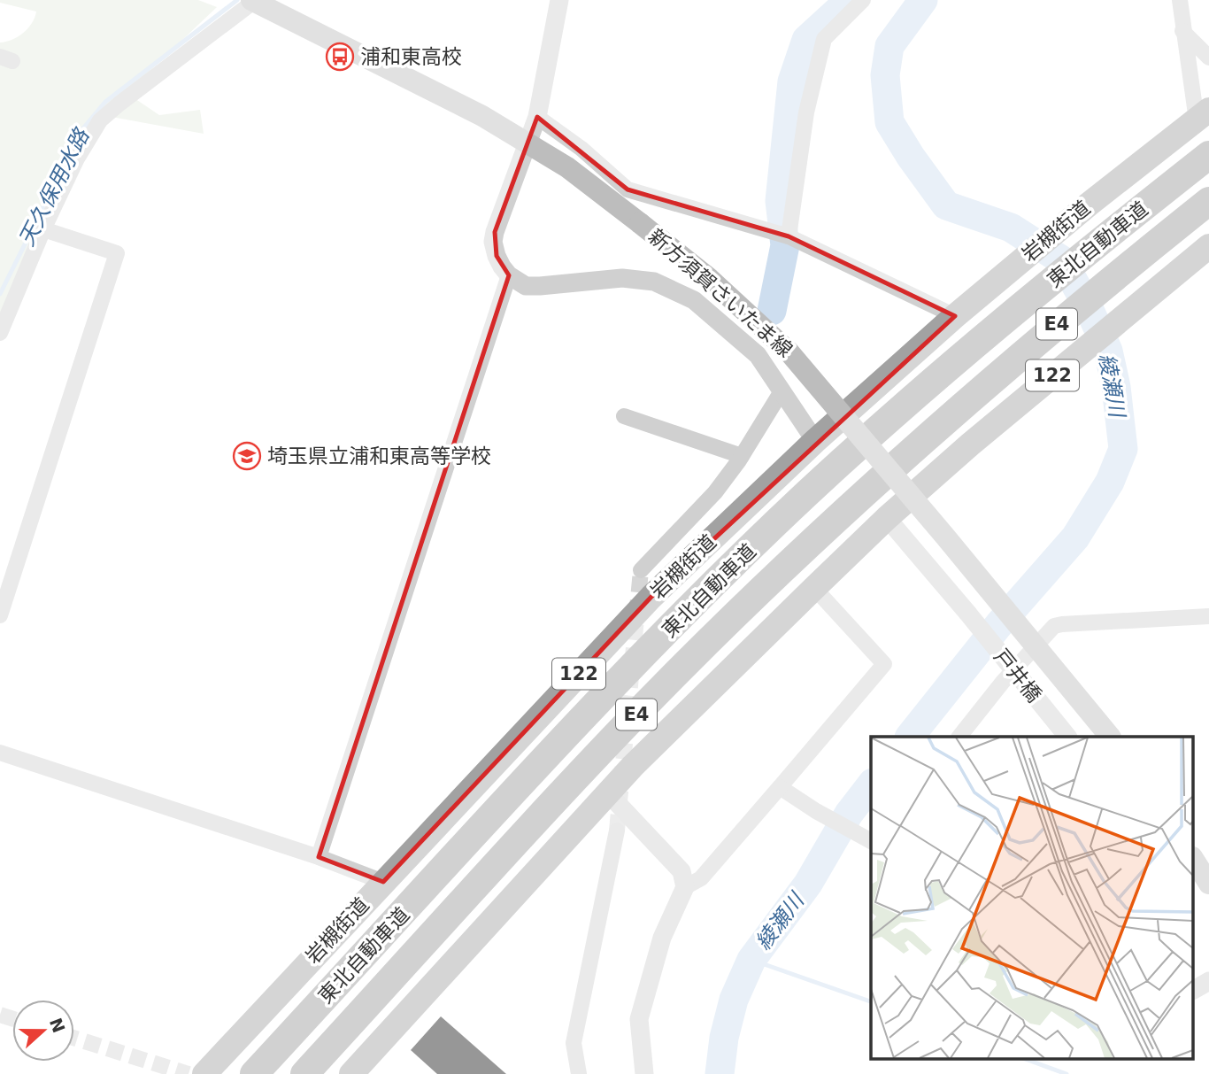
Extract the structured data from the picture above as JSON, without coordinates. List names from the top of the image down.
{
  "streets": {
    "highway": [
      "岩槻街道",
      "東北自動車道",
      "E4",
      "122"
    ],
    "main road": ["新方須賀さいたま線"],
    "street": ["戸井橋"]
  },
  "crossings": [
    ["122", "戸井橋"]
  ],
  "water": ["天久保用水路", "綾瀬川"],
  "places": {
    "bus stop": ["浦和東高校"],
    "school or university": ["埼玉県立浦和東高等学校"]
  },
  "north": "right"
}
